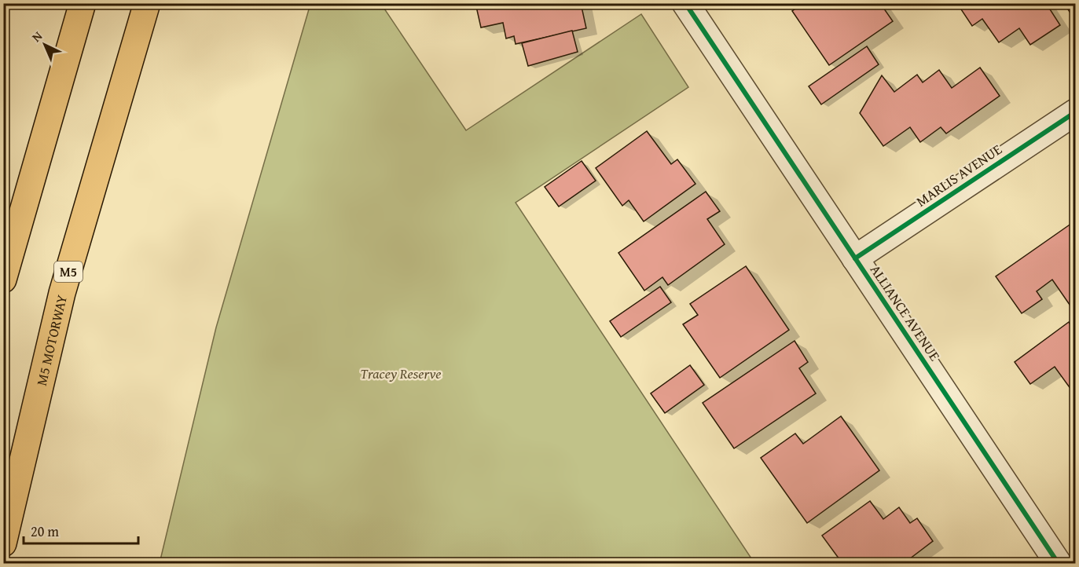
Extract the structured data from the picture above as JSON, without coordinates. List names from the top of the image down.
{
  "streets": {
    "highway": ["M5", "M5 MOTORWAY"],
    "street": ["MARLIS AVENUE", "ALLIANCE AVENUE"]
  },
  "crossings": [
    ["MARLIS AVENUE", "ALLIANCE AVENUE"]
  ],
  "parks": ["Tracey Reserve"],
  "scale_bar": "20 m",
  "north": "top left"
}
